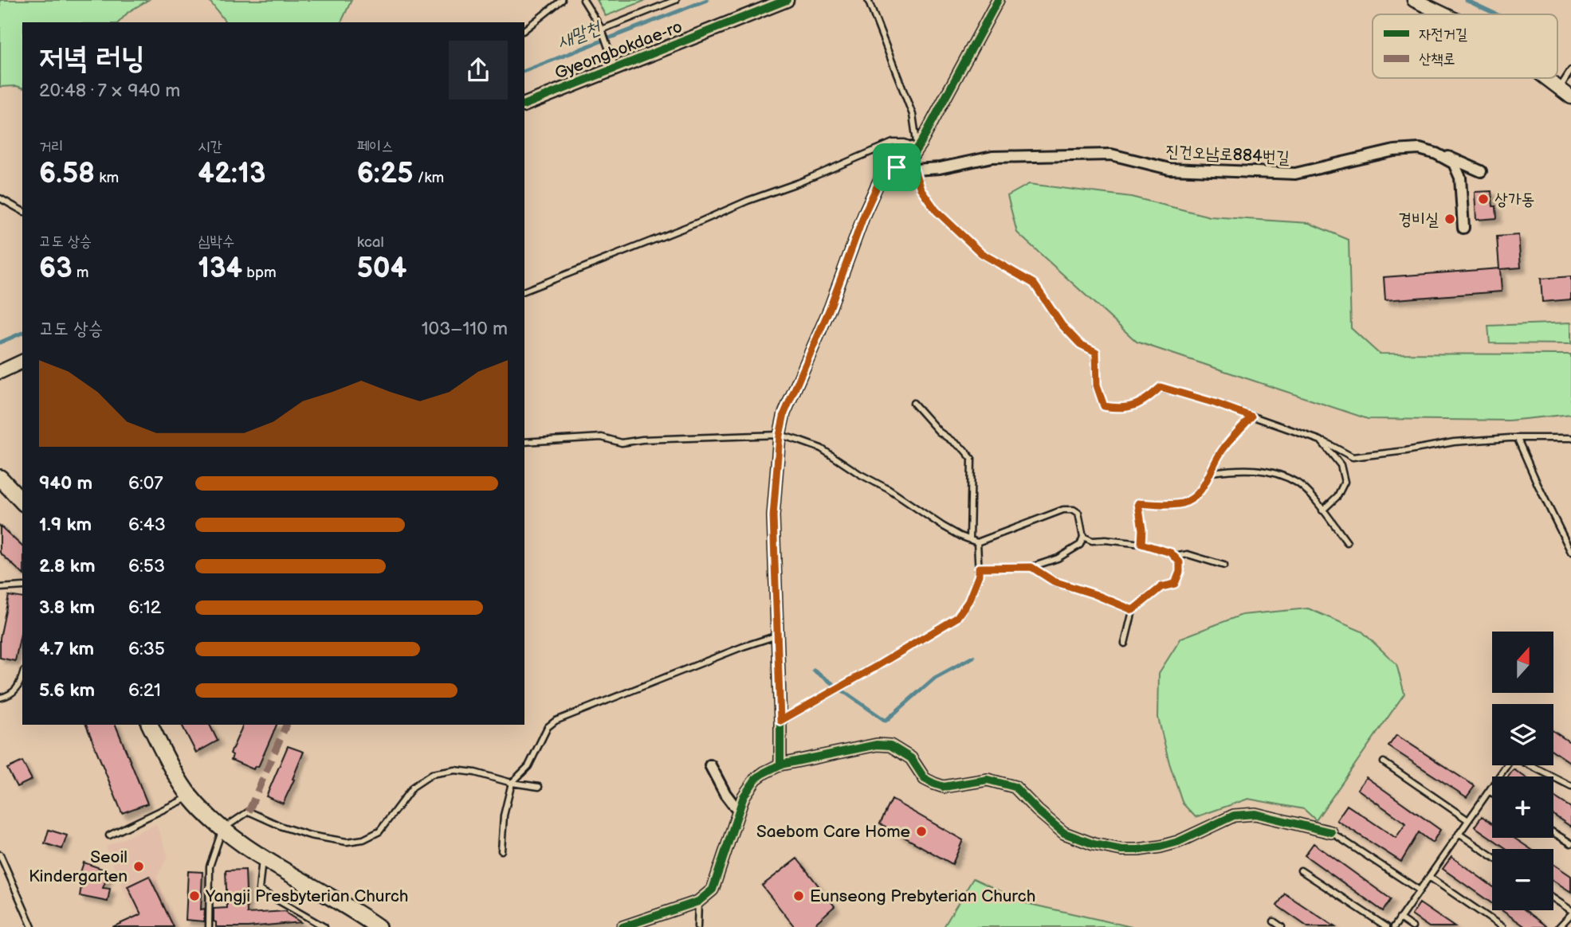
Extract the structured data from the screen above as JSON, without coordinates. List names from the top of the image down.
{
  "streets": {
    "street": ["Gyeongbokdae-ro", "진건오남로884번길"]
  },
  "water": ["새말천"],
  "places": [
    "상가동",
    "경비실",
    "Saebom Care Home",
    "Seoil Kindergarten",
    "Yangji Presbyterian Church",
    "Eunseong Prebyterian Church"
  ],
  "legend": ["자전거길", "산책로"],
  "north": "top",
  "page": {
    "heading": ["저녁 러닝", "20:48 · 7 × 940 m"],
    "stats": [
      ["거리", "6.58 km"],
      ["시간", "42:13"],
      ["페이스", "6:25 /km"],
      ["고도 상승", "63 m"],
      ["심박수", "134 bpm"],
      ["kcal", "504"]
    ],
    "chart": ["고도 상승", "103–110 m"],
    "list": [
      {
        "name": "940 m",
        "note": "6:07"
      },
      {
        "name": "1.9 km",
        "note": "6:43"
      },
      {
        "name": "2.8 km",
        "note": "6:53"
      },
      {
        "name": "3.8 km",
        "note": "6:12"
      },
      {
        "name": "4.7 km",
        "note": "6:35"
      },
      {
        "name": "5.6 km",
        "note": "6:21"
      }
    ],
    "map_buttons": ["+", "−"]
  }
}
